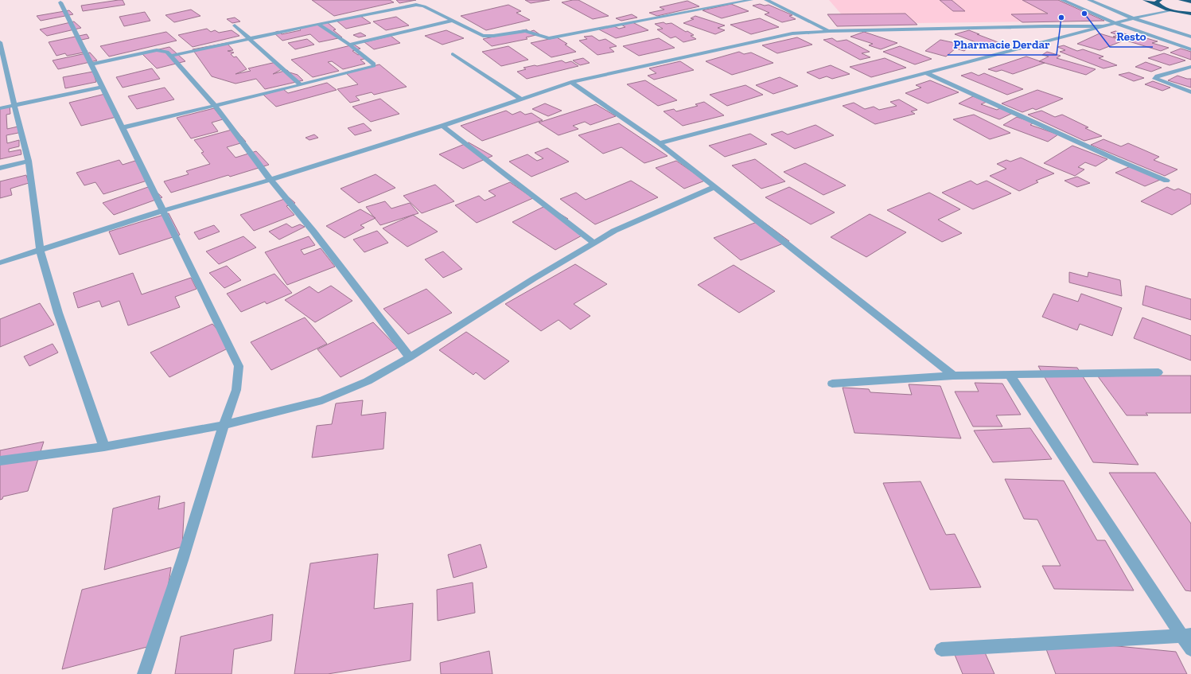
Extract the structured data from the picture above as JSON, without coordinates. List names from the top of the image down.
{
  "places": ["Resto", "Pharmacie Derdar"]
}
